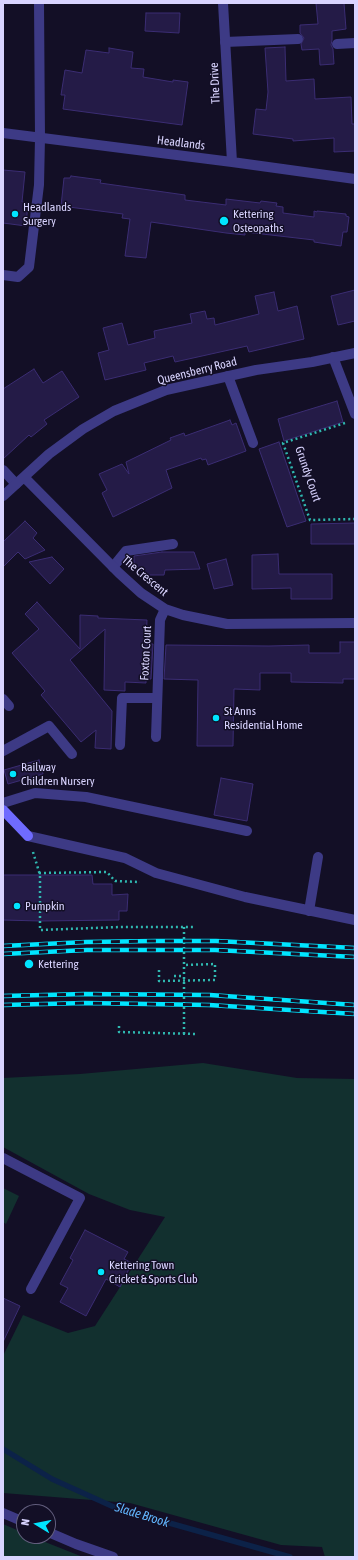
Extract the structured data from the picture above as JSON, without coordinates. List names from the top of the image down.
{
  "streets": {
    "street": [
      "The Drive",
      "Headlands",
      "Queensberry Road",
      "The Crescent",
      "Foxton Court"
    ],
    "path": ["Grundy Court"]
  },
  "crossings": [
    ["The Drive", "Headlands"],
    ["Queensberry Road", "The Crescent"],
    ["The Crescent", "Foxton Court"]
  ],
  "water": ["Slade Brook"],
  "places": [
    "Headlands Surgery",
    "Kettering Osteopaths",
    "St Anns Residential Home",
    "Railway Children Nursery",
    "Pumpkin",
    "Kettering",
    "Kettering Town Cricket & Sports Club"
  ],
  "north": "left"
}
